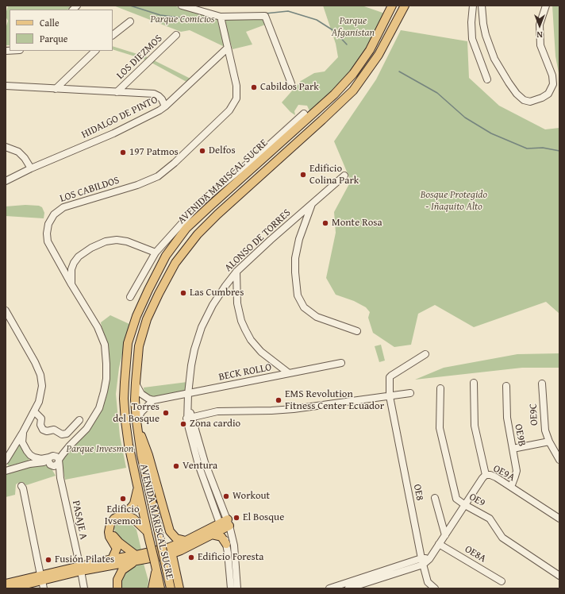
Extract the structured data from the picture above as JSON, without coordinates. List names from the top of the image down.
{
  "streets": {
    "main road": ["AVENIDA MARISCAL SUCRE"],
    "street": [
      "LOS DIEZMOS",
      "HIDALGO DE PINTO",
      "LOS CABILDOS",
      "ALONSO DE TORRES",
      "BECK ROLLO",
      "OE9C",
      "OE9B",
      "OE9A",
      "OE8",
      "OE9",
      "PASAJE A",
      "OE8A"
    ]
  },
  "crossings": [
    ["HIDALGO DE PINTO", "LOS CABILDOS"],
    ["LOS CABILDOS", "PASAJE A"],
    ["ALONSO DE TORRES", "BECK ROLLO"],
    ["OE9B", "OE9A"]
  ],
  "parks": [
    "Parque Comicios",
    "Parque Afganistan",
    "Bosque Protegido - Iñaquito Alto",
    "Parque Invesmon"
  ],
  "places": [
    "Cabildos Park",
    "Delfos",
    "197 Patmos",
    "Edificio Colina Park",
    "Monte Rosa",
    "Las Cumbres",
    "EMS Revolution Fitness Center Ecuador",
    "Torres del Bosque",
    "Zona cardio",
    "Ventura",
    "Workout",
    "Edificio Ivsemon",
    "El Bosque",
    "Edificio Foresta",
    "Fusión Pilates"
  ],
  "legend": ["Calle", "Parque"],
  "north": "bottom"
}
